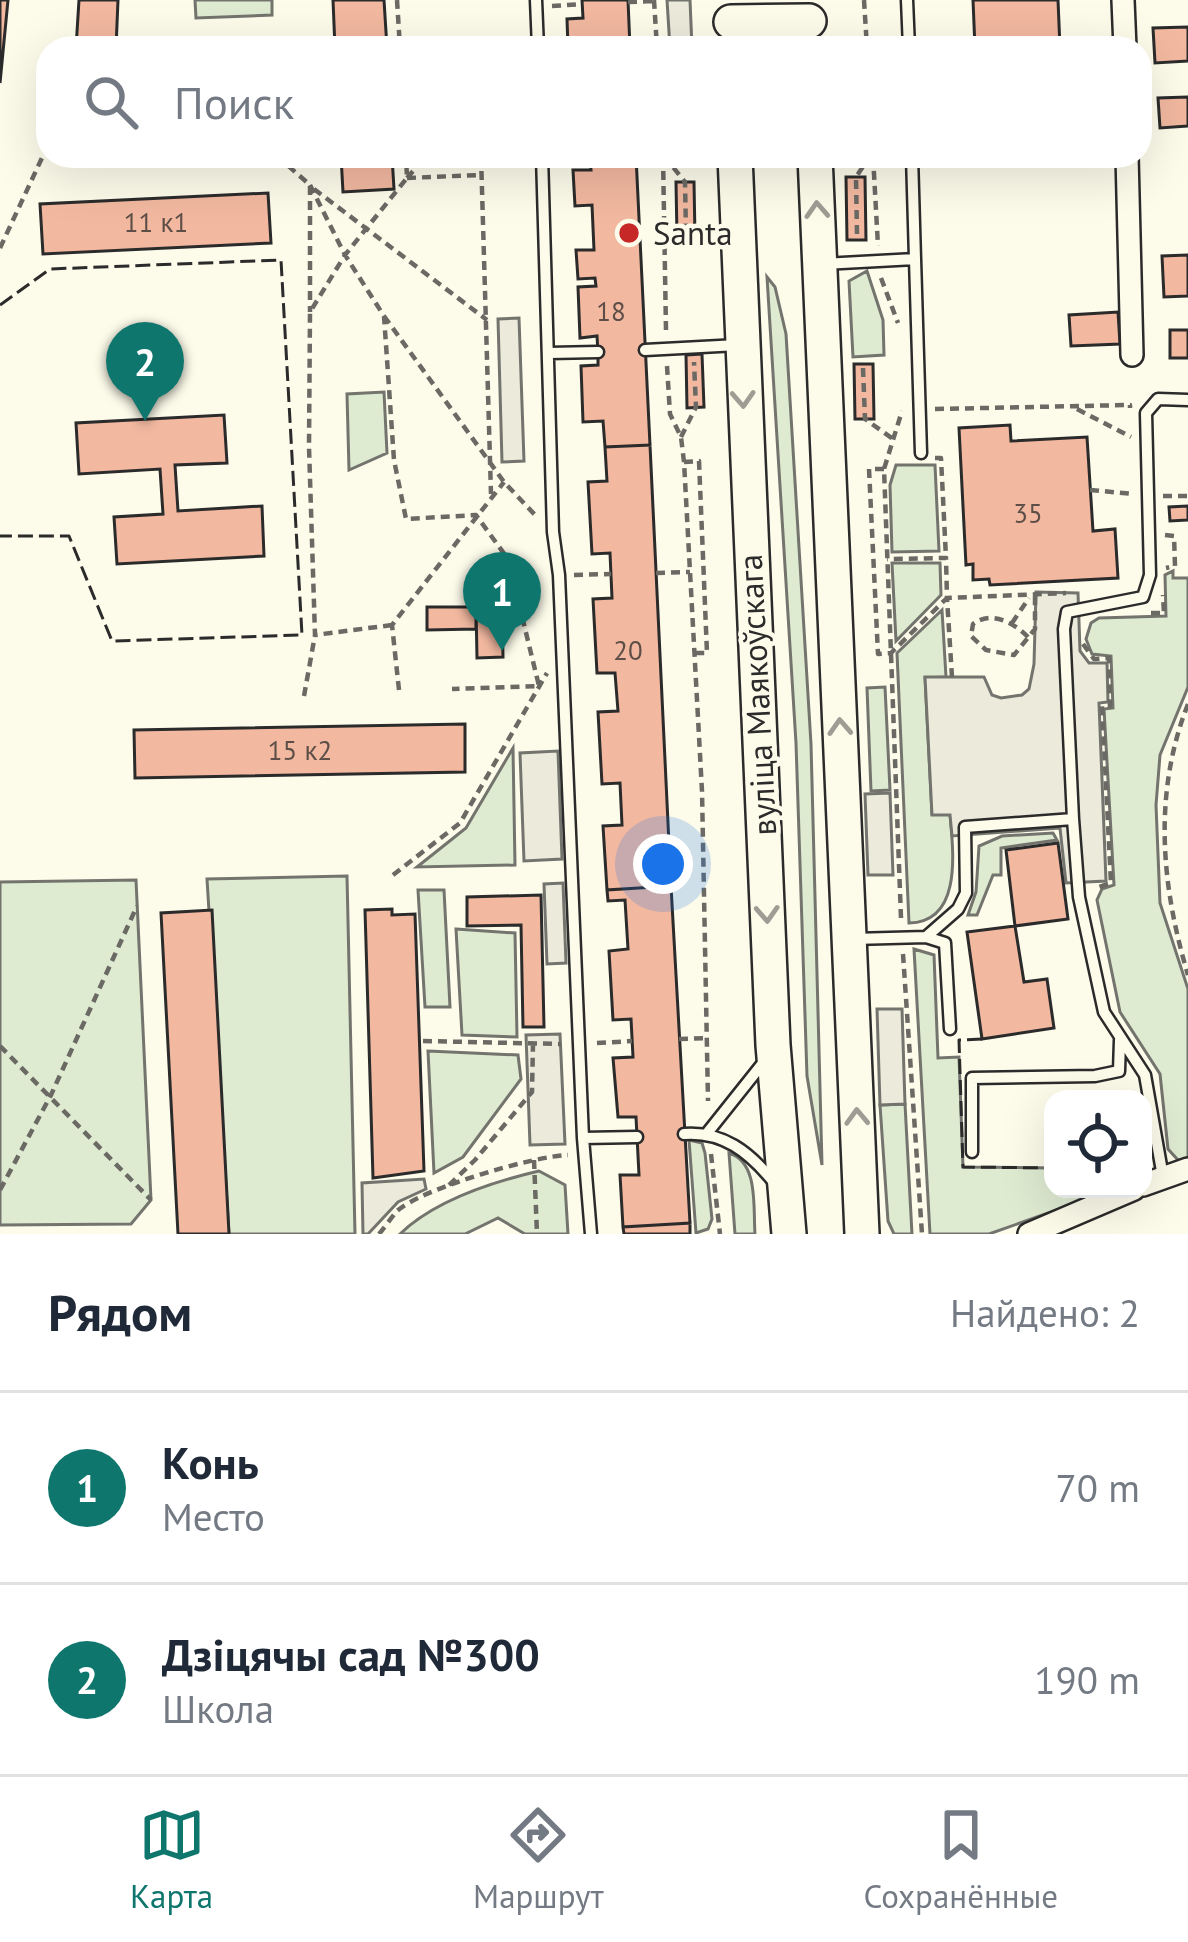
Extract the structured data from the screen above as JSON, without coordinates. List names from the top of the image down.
{
  "streets": {
    "main road": ["вуліца Маякоўскага"]
  },
  "places": ["Santa"],
  "house_numbers": [
    "11 к1",
    "18",
    "35",
    "20",
    "15 к2"
  ],
  "page": {
    "search": "Поиск",
    "pins": ["2", "1"],
    "heading": ["Рядом", "Найдено: 2"],
    "list": [
      {
        "mark": "1",
        "name": "Конь",
        "note": "Место",
        "value": "70 m"
      },
      {
        "mark": "2",
        "name": "Дзіцячы сад №300",
        "note": "Школа",
        "value": "190 m"
      }
    ],
    "nav": ["Карта", "Маршрут", "Сохранённые"]
  }
}
